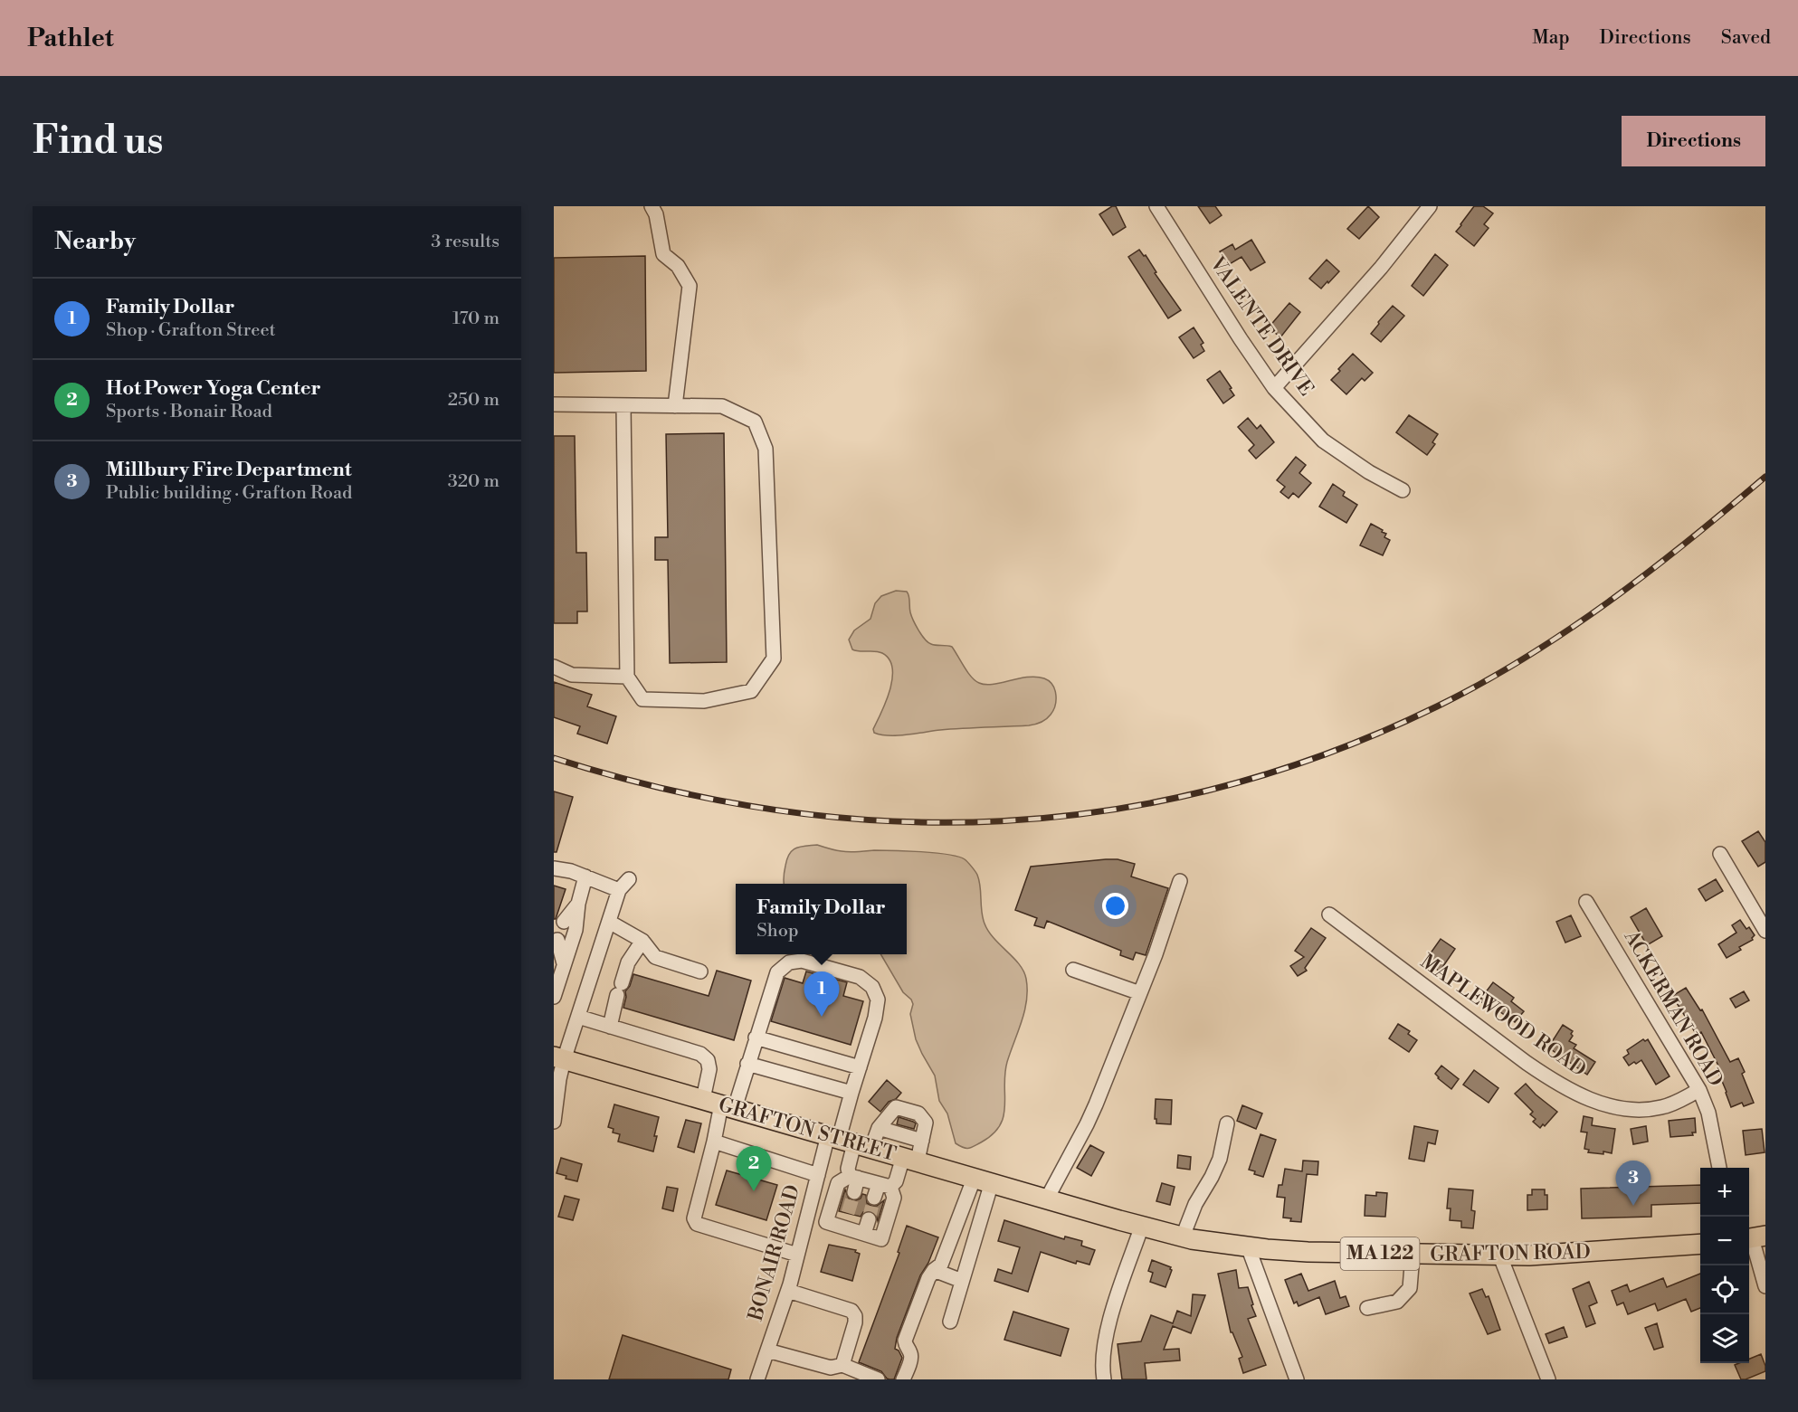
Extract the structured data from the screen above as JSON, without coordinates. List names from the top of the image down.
{
  "streets": {
    "highway": ["GRAFTON STREET", "MA 122", "GRAFTON ROAD"],
    "street": [
      "VALENTE DRIVE",
      "ACKERMAN ROAD",
      "MAPLEWOOD ROAD",
      "BONAIR ROAD"
    ]
  },
  "crossings": [
    ["ACKERMAN ROAD", "MAPLEWOOD ROAD"],
    ["GRAFTON STREET", "BONAIR ROAD"],
    ["GRAFTON STREET", "GRAFTON ROAD"]
  ],
  "page": {
    "header": "Pathlet",
    "nav": ["Map", "Directions", "Saved"],
    "buttons": "Directions",
    "title": "Find us",
    "heading": ["Nearby", "3 results"],
    "list": [
      {
        "mark": "1",
        "name": "Family Dollar",
        "note": "Shop · Grafton Street",
        "value": "170 m"
      },
      {
        "mark": "2",
        "name": "Hot Power Yoga Center",
        "note": "Sports · Bonair Road",
        "value": "250 m"
      },
      {
        "mark": "3",
        "name": "Millbury Fire Department",
        "note": "Public building · Grafton Road",
        "value": "320 m"
      }
    ],
    "popup": ["Family Dollar", "Shop"],
    "pins": ["1", "2", "3"],
    "map_buttons": ["+", "−"]
  }
}
